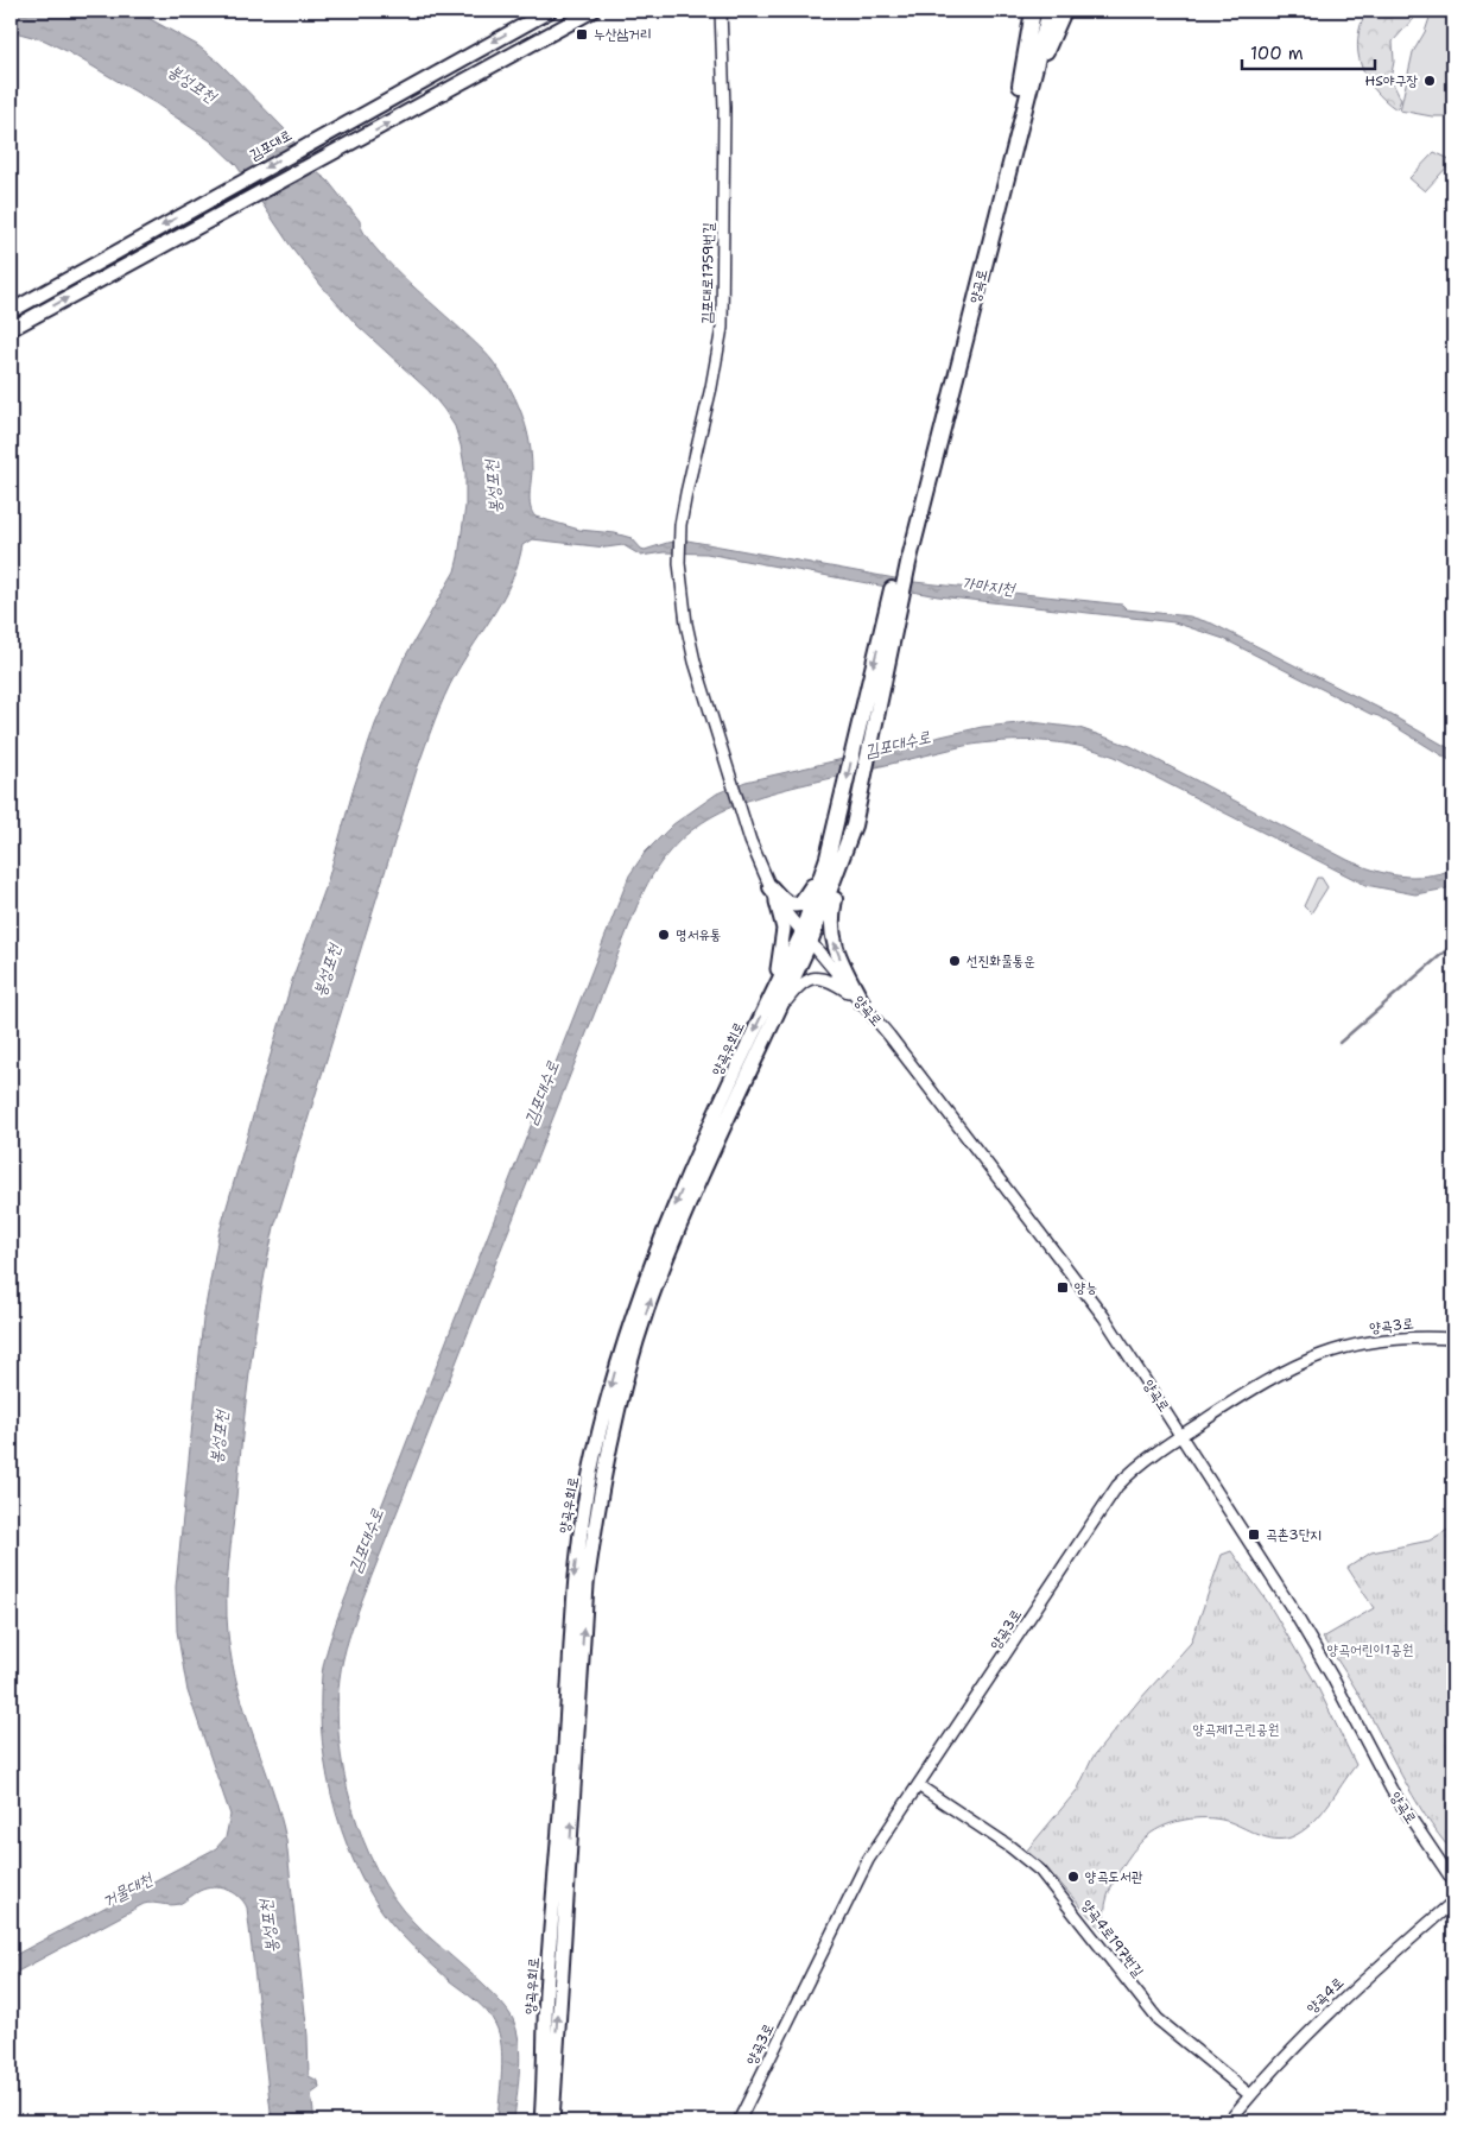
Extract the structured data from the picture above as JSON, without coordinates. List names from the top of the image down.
{
  "streets": {
    "highway": ["양곡로"],
    "main road": ["김포대로", "양곡우회로"],
    "street": [
      "김포대로1759번길",
      "양곡3로",
      "양곡4로197번길",
      "양곡4로"
    ]
  },
  "crossings": [
    ["양곡로", "양곡우회로"],
    ["양곡로", "양곡3로"],
    ["양곡3로", "양곡4로197번길"],
    ["양곡4로197번길", "양곡4로"]
  ],
  "water": [
    "봉성포천",
    "가마지천",
    "김포대수로",
    "거물대천"
  ],
  "parks": ["양곡어린이1공원", "양곡제1근린공원"],
  "places": {
    "transit": ["누산삼거리", "양능", "곡촌3단지"],
    "other": [
      "HS야구장",
      "명서유통",
      "선진화물통운",
      "양곡도서관"
    ]
  },
  "scale_bar": "100 m"
}
